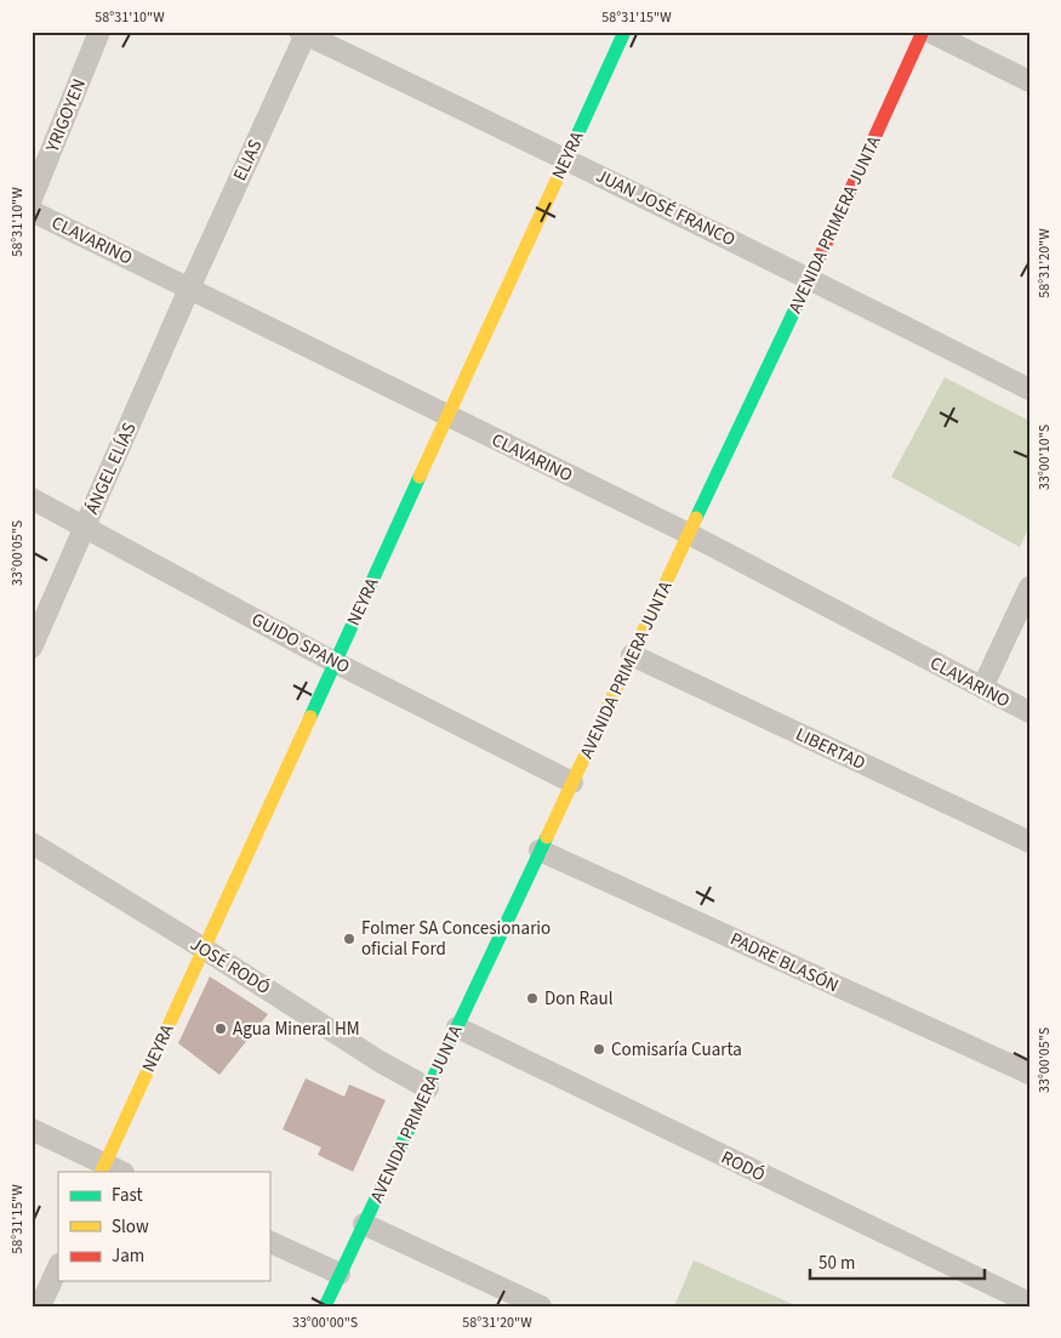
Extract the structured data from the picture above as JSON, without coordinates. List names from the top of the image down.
{
  "streets": {
    "main road": ["NEYRA", "AVENIDA PRIMERA JUNTA"],
    "street": [
      "YRIGOYEN",
      "ELIAS",
      "JUAN JOSÉ FRANCO",
      "CLAVARINO",
      "ÁNGEL ELÍAS",
      "GUIDO SPANO",
      "LIBERTAD",
      "PADRE BLASÓN",
      "JOSÉ RODÓ",
      "RODÓ"
    ]
  },
  "crossings": [
    ["NEYRA", "JUAN JOSÉ FRANCO"],
    ["NEYRA", "CLAVARINO"],
    ["NEYRA", "GUIDO SPANO"],
    ["NEYRA", "JOSÉ RODÓ"],
    ["ELIAS", "JUAN JOSÉ FRANCO"],
    ["ELIAS", "CLAVARINO"],
    ["ELIAS", "ÁNGEL ELÍAS"],
    ["JUAN JOSÉ FRANCO", "AVENIDA PRIMERA JUNTA"],
    ["AVENIDA PRIMERA JUNTA", "CLAVARINO"],
    ["AVENIDA PRIMERA JUNTA", "GUIDO SPANO"],
    ["AVENIDA PRIMERA JUNTA", "LIBERTAD"],
    ["AVENIDA PRIMERA JUNTA", "PADRE BLASÓN"],
    ["AVENIDA PRIMERA JUNTA", "JOSÉ RODÓ"],
    ["AVENIDA PRIMERA JUNTA", "RODÓ"],
    ["CLAVARINO", "ÁNGEL ELÍAS"],
    ["ÁNGEL ELÍAS", "GUIDO SPANO"]
  ],
  "places": [
    "Folmer SA Concesionario oficial Ford",
    "Don Raul",
    "Agua Mineral HM",
    "Comisaría Cuarta"
  ],
  "legend": ["Fast", "Slow", "Jam"],
  "scale_bar": "50 m",
  "coordinates": [
    "58°31'10\"W",
    "58°31'15\"W",
    "58°31'20\"W",
    "33°00'10\"S",
    "33°00'05\"S",
    "33°00'00\"S"
  ]
}
